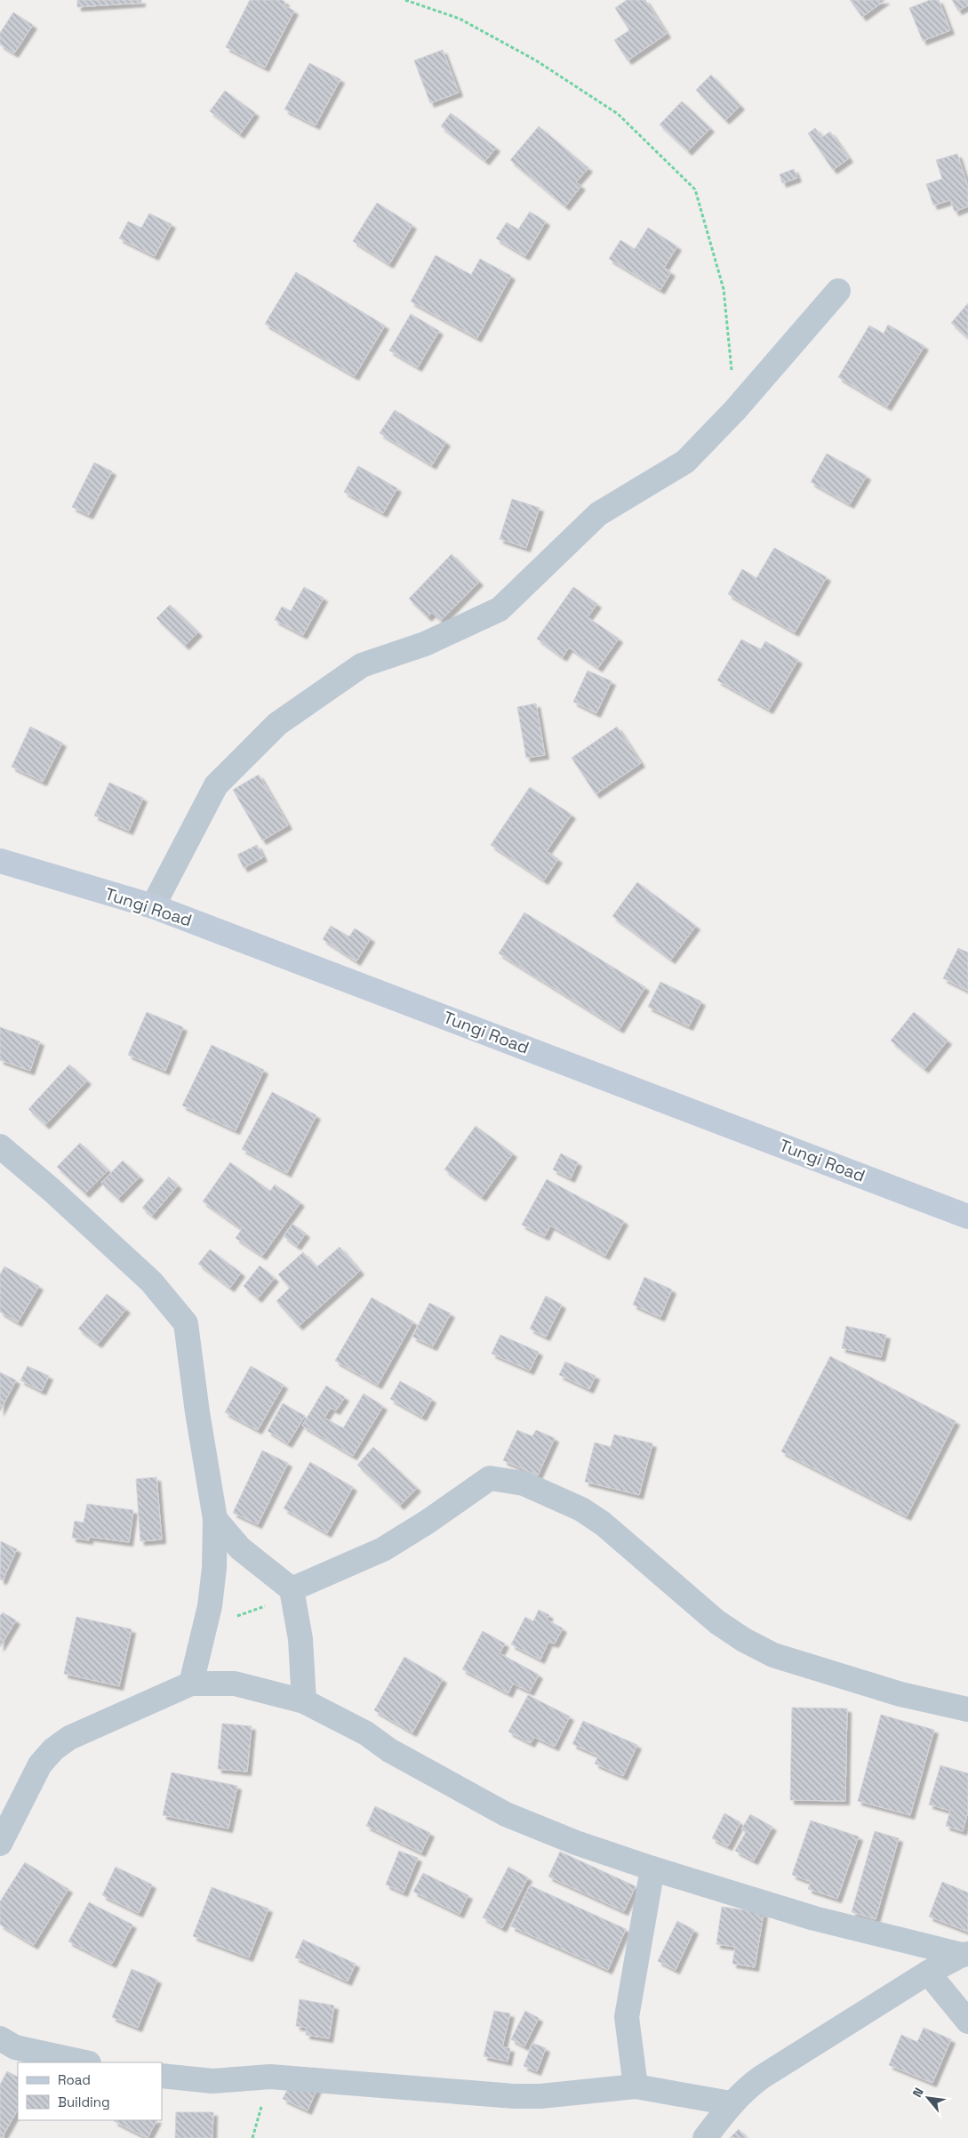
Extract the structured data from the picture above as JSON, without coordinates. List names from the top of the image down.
{
  "streets": {
    "main road": ["Tungi Road"]
  },
  "legend": ["Road", "Building"],
  "north": "top left"
}
